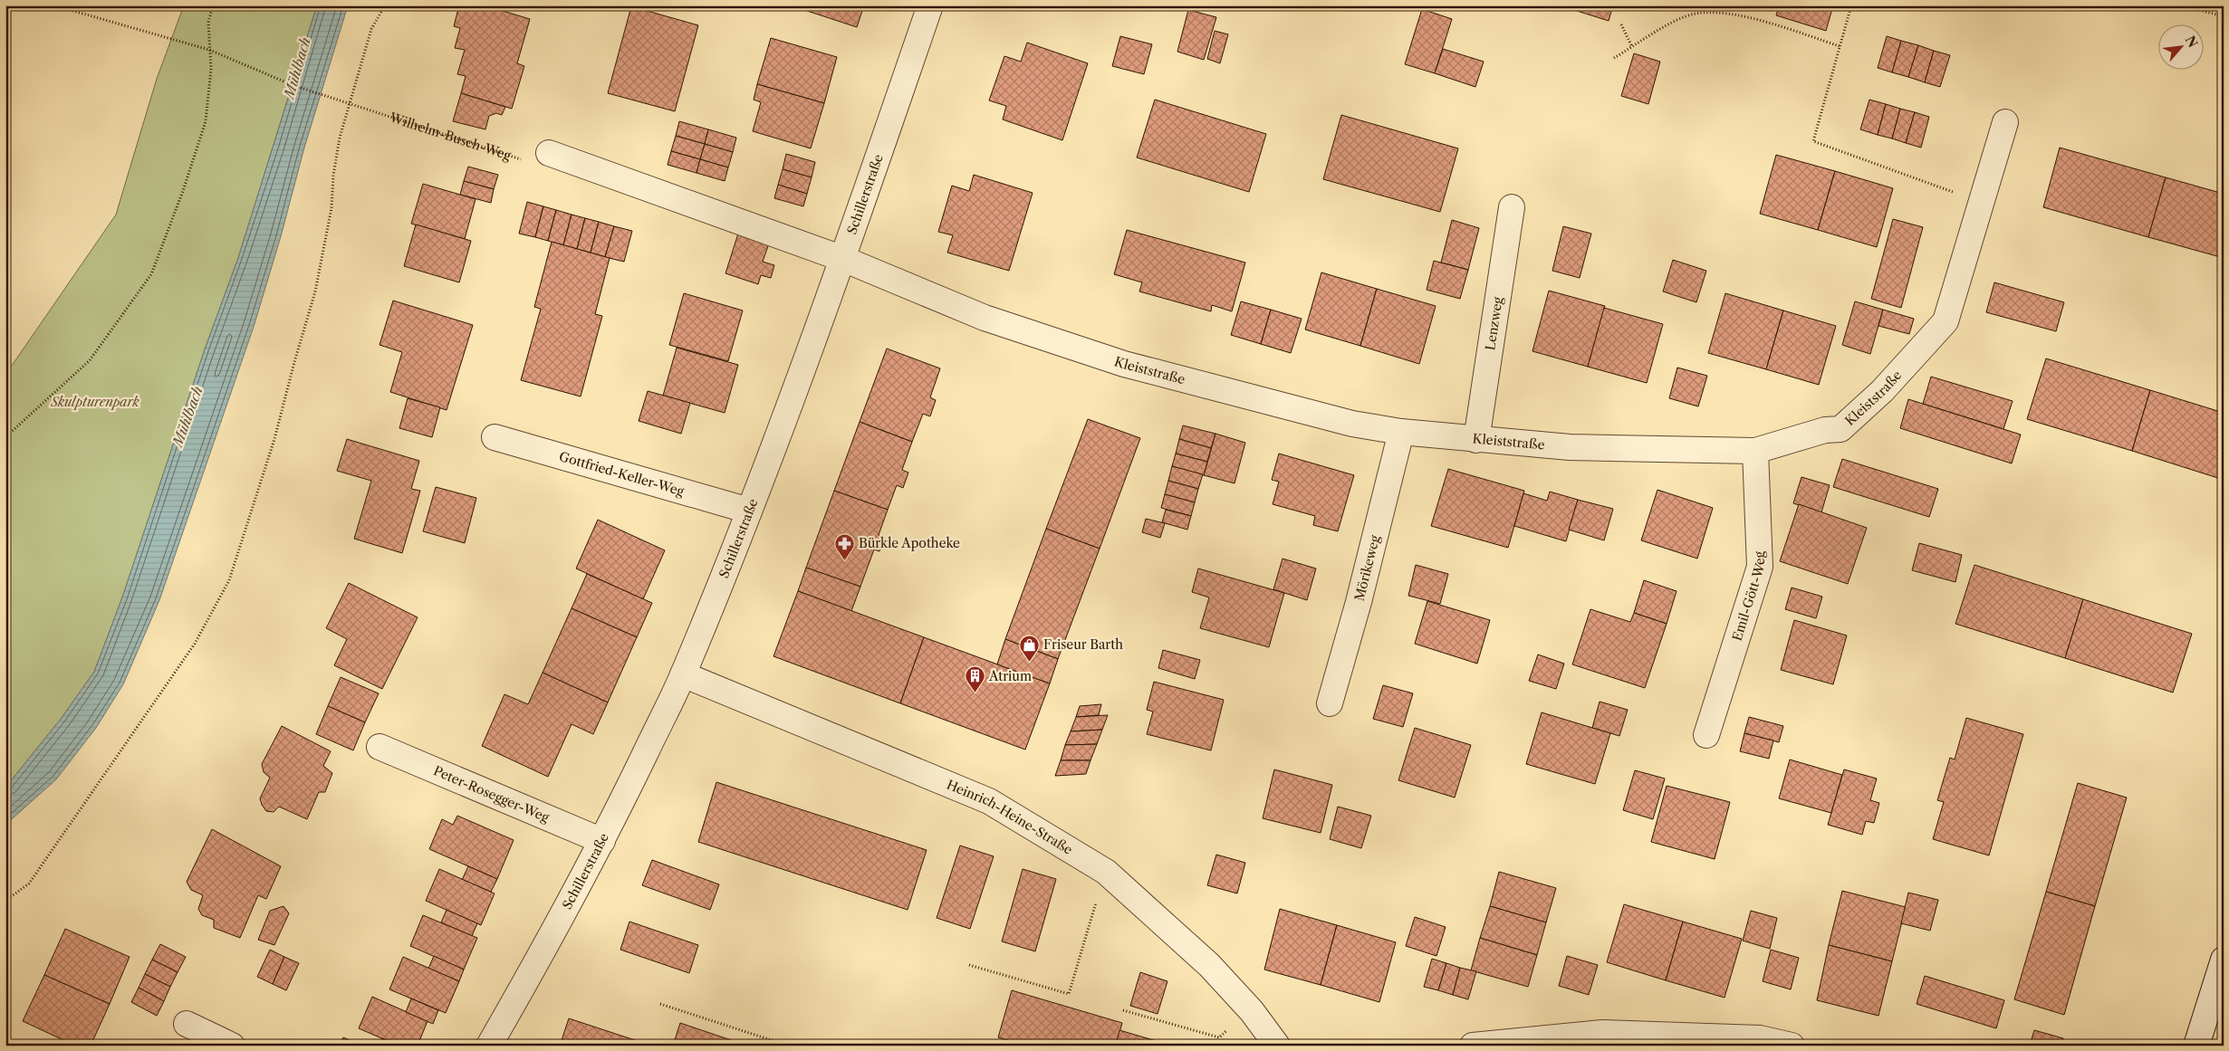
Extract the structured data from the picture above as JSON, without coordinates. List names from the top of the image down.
{
  "streets": {
    "street": [
      "Schillerstraße",
      "Lenzweg",
      "Kleiststraße",
      "Gottfried-Keller-Weg",
      "Mörikeweg",
      "Emil-Gött-Weg",
      "Peter-Rosegger-Weg",
      "Heinrich-Heine-Straße"
    ],
    "path": ["Wilhelm-Busch-Weg"]
  },
  "crossings": [
    ["Schillerstraße", "Kleiststraße"],
    ["Schillerstraße", "Gottfried-Keller-Weg"],
    ["Schillerstraße", "Peter-Rosegger-Weg"],
    ["Schillerstraße", "Heinrich-Heine-Straße"],
    ["Lenzweg", "Kleiststraße"],
    ["Kleiststraße", "Mörikeweg"],
    ["Kleiststraße", "Emil-Gött-Weg"]
  ],
  "water": ["Mühlbach"],
  "parks": ["Skulpturenpark"],
  "places": {
    "pharmacy": ["Bürkle Apotheke"],
    "shop": ["Friseur Barth"],
    "building": ["Atrium"]
  },
  "north": "top right"
}
